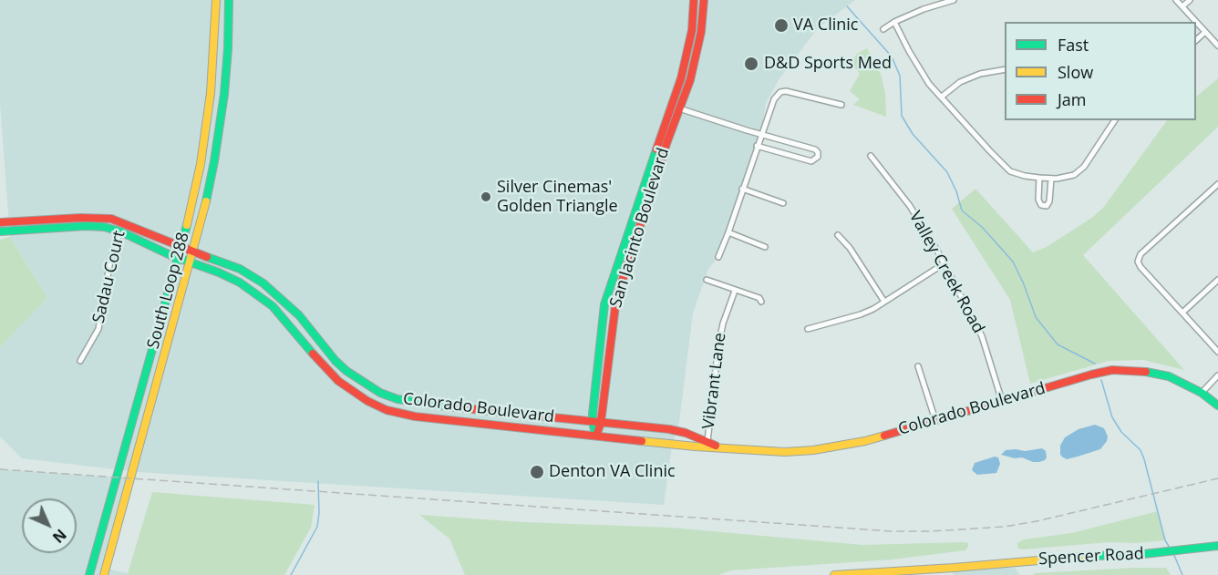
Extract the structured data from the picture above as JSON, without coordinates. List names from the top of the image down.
{
  "streets": {
    "main road": [
      "San Jacinto Boulevard",
      "South Loop 288",
      "Colorado Boulevard",
      "Spencer Road"
    ],
    "street": ["Valley Creek Road", "Sadau Court", "Vibrant Lane"]
  },
  "crossings": [
    ["San Jacinto Boulevard", "Colorado Boulevard"],
    ["Valley Creek Road", "Colorado Boulevard"],
    ["Sadau Court", "Colorado Boulevard"],
    ["South Loop 288", "Colorado Boulevard"],
    ["Vibrant Lane", "Colorado Boulevard"]
  ],
  "places": [
    "VA Clinic",
    "D&D Sports Med",
    "Silver Cinemas' Golden Triangle",
    "Denton VA Clinic"
  ],
  "legend": ["Fast", "Slow", "Jam"],
  "north": "bottom right"
}
